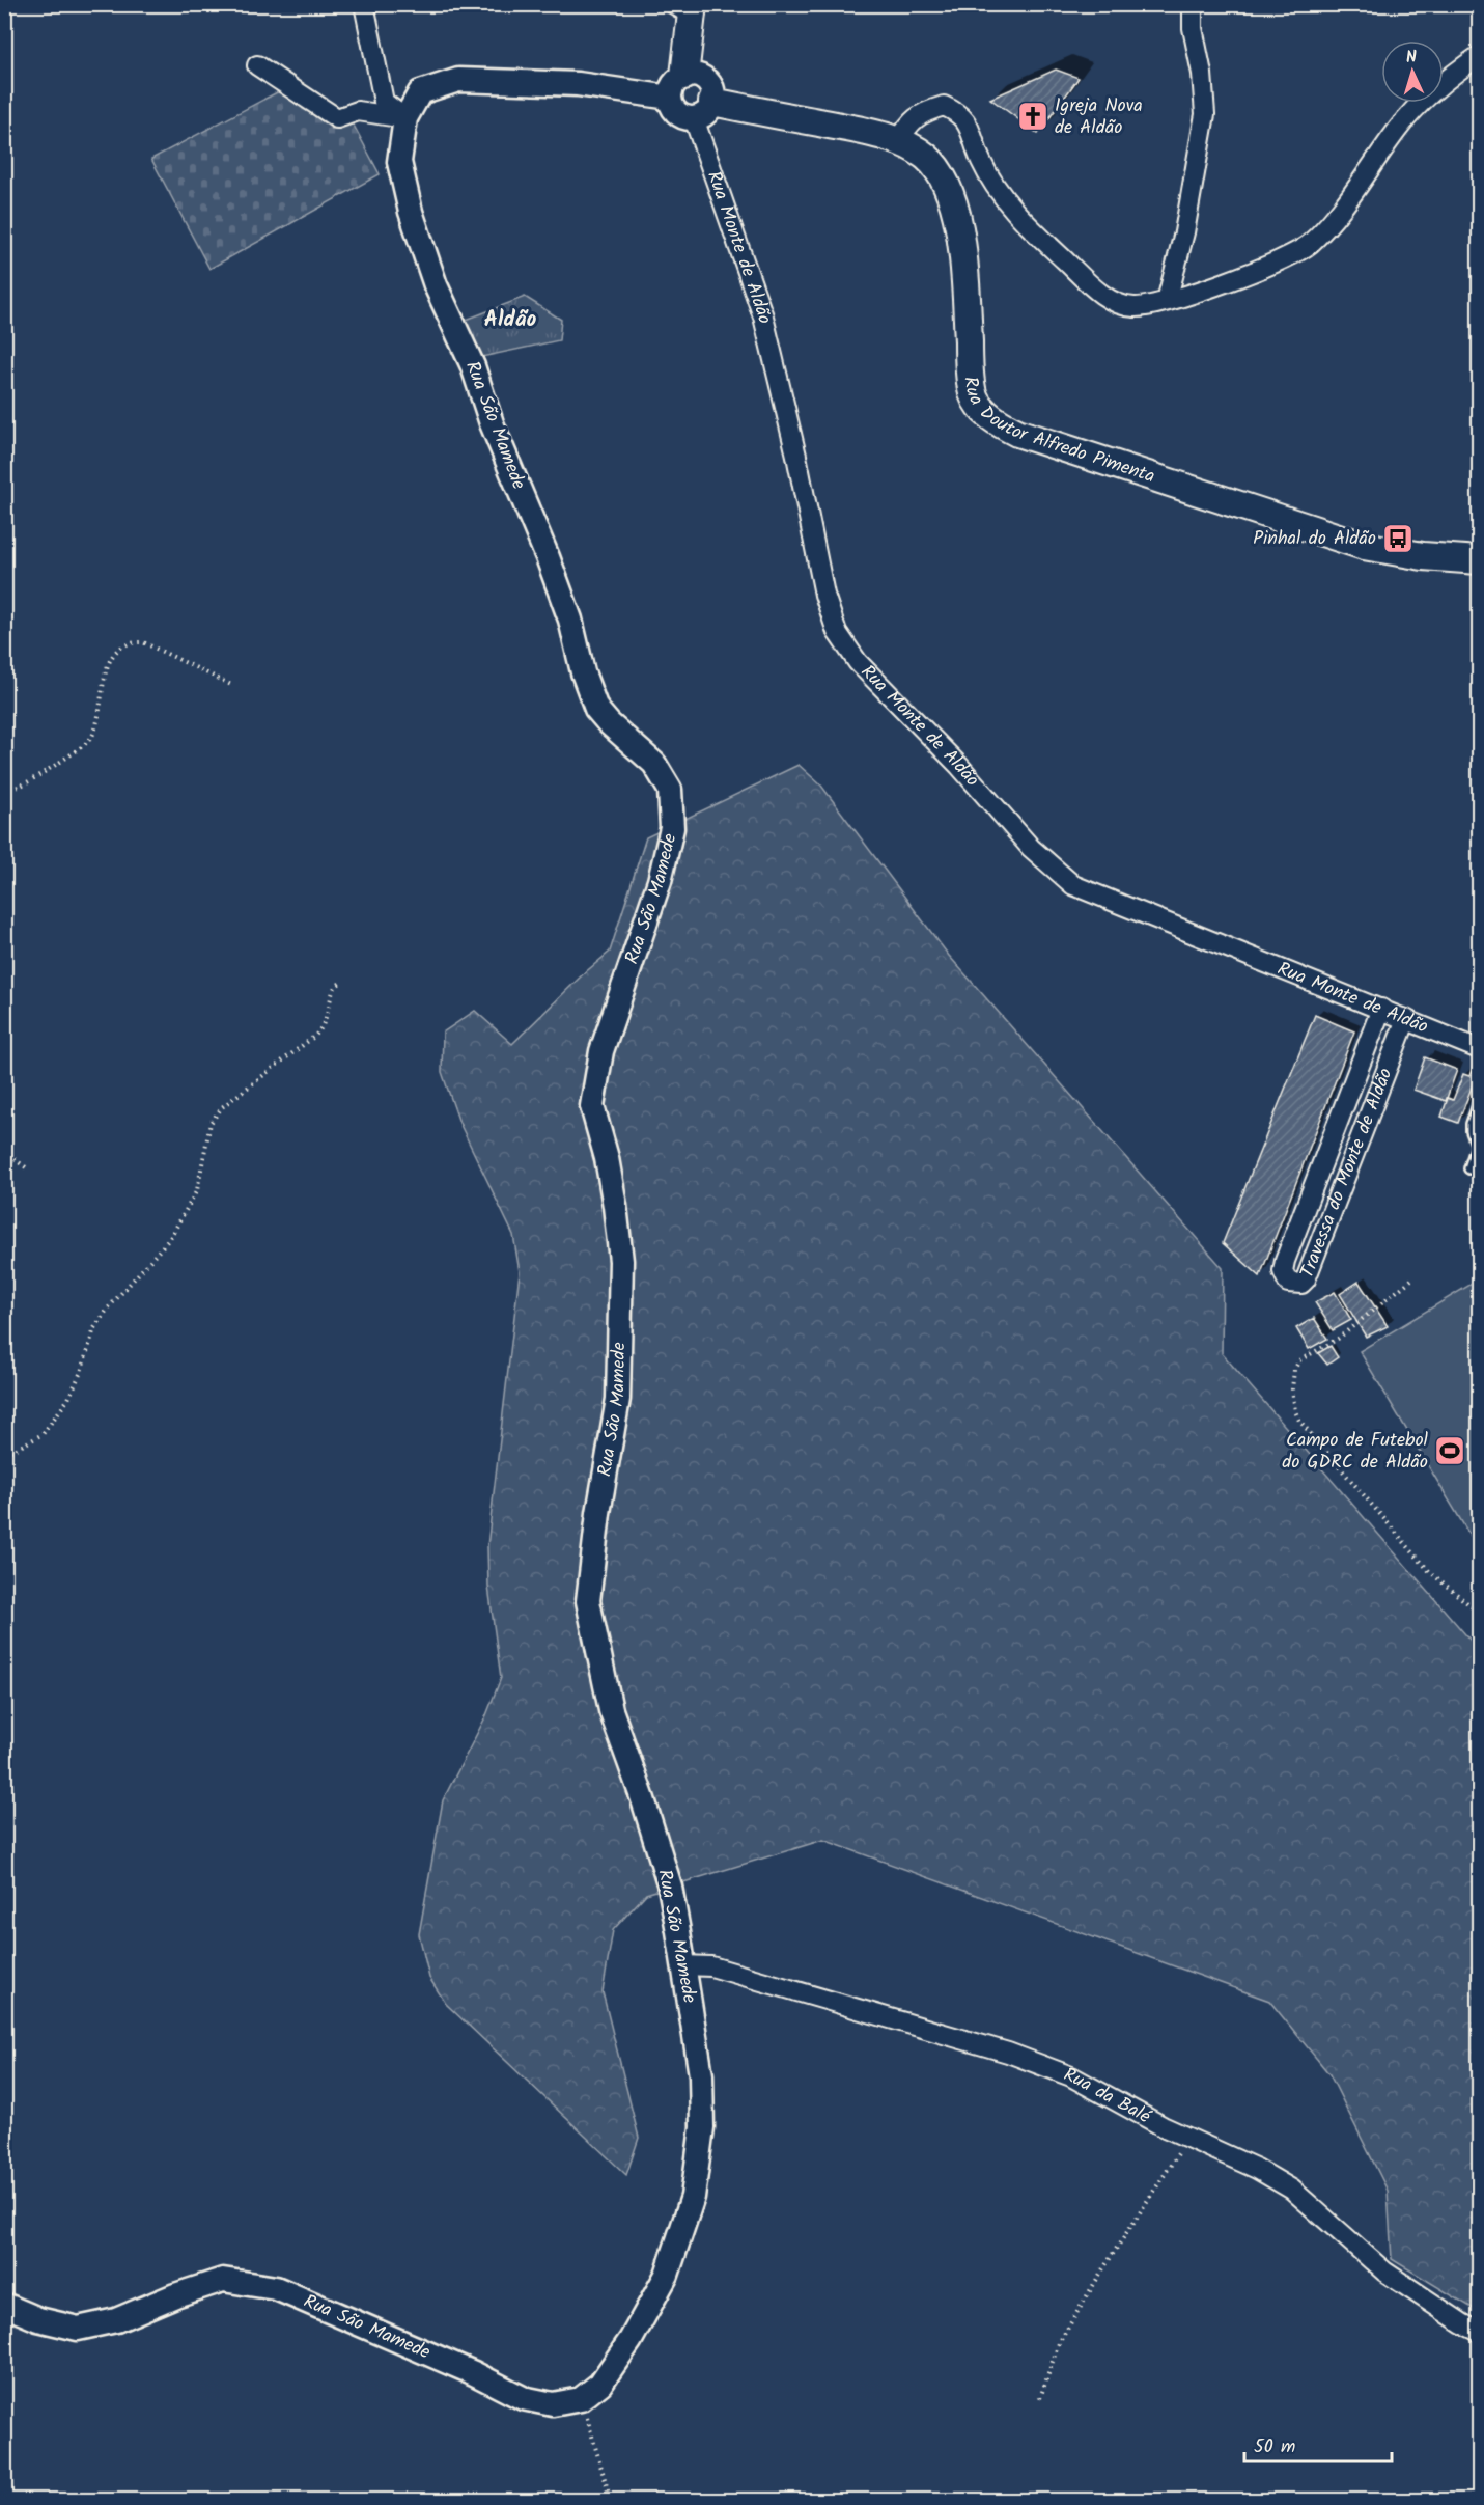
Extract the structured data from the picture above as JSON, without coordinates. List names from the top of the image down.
{
  "streets": {
    "main road": ["Rua Doutor Alfredo Pimenta"],
    "street": [
      "Rua Monte de Aldão",
      "Rua São Mamede",
      "Travessa do Monte de Aldão",
      "Rua da Balé"
    ]
  },
  "crossings": [
    ["Rua Monte de Aldão", "Rua Doutor Alfredo Pimenta"],
    ["Rua Monte de Aldão", "Rua São Mamede"],
    ["Rua Monte de Aldão", "Travessa do Monte de Aldão"],
    ["Rua Doutor Alfredo Pimenta", "Rua São Mamede"],
    ["Rua São Mamede", "Rua da Balé"]
  ],
  "districts": ["Aldão"],
  "places": {
    "church": ["Igreja Nova de Aldão"],
    "bus stop": ["Pinhal do Aldão"],
    "sports": ["Campo de Futebol do GDRC de Aldão"]
  },
  "scale_bar": "50 m",
  "north": "top"
}
